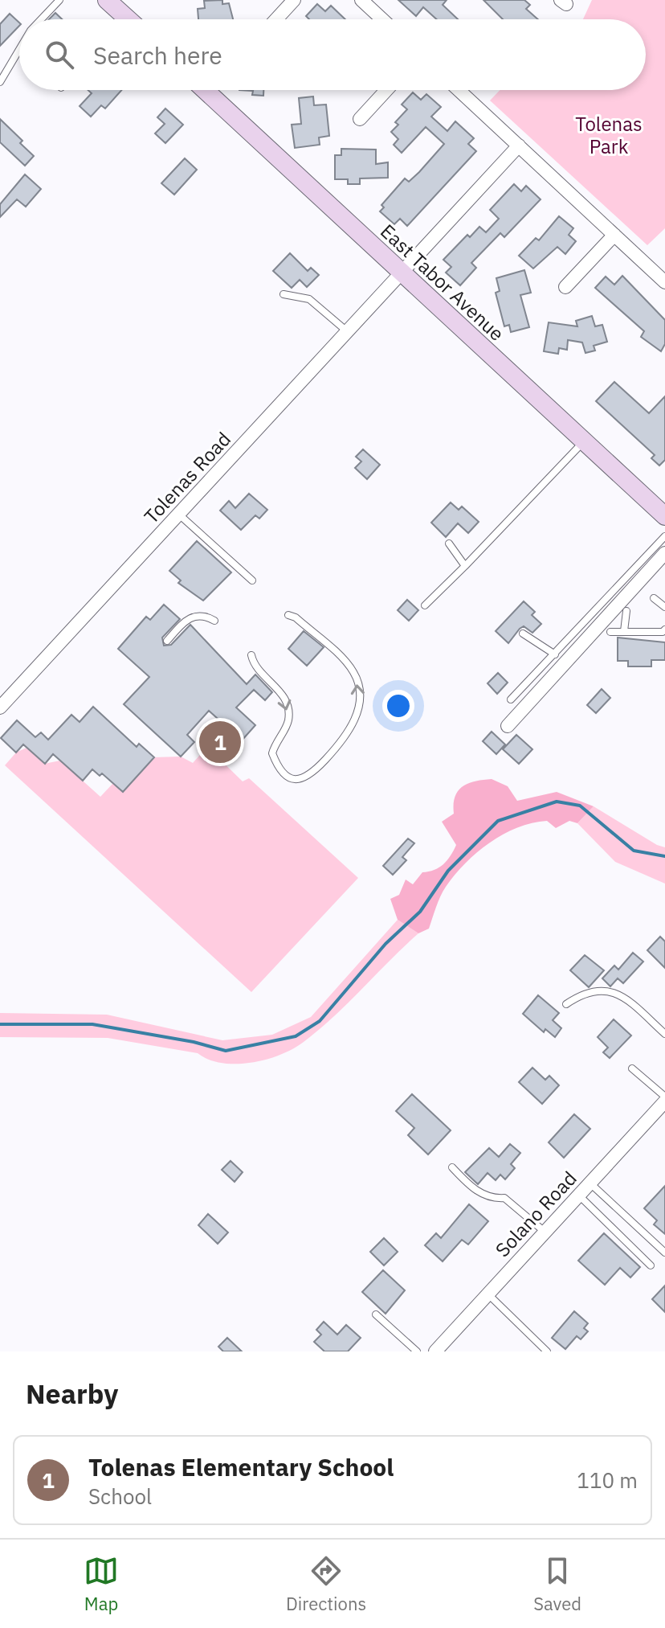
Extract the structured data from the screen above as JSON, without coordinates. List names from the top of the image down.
{
  "streets": {
    "main road": ["East Tabor Avenue"],
    "street": ["Tolenas Road", "Solano Road"]
  },
  "crossings": [
    ["East Tabor Avenue", "Tolenas Road"]
  ],
  "parks": ["Tolenas Park"],
  "page": {
    "search": "Search here",
    "pins": "1",
    "heading": "Nearby",
    "list": [
      {
        "mark": "1",
        "name": "Tolenas Elementary School",
        "note": "School",
        "value": "110 m"
      }
    ],
    "nav": ["Map", "Directions", "Saved"]
  }
}
